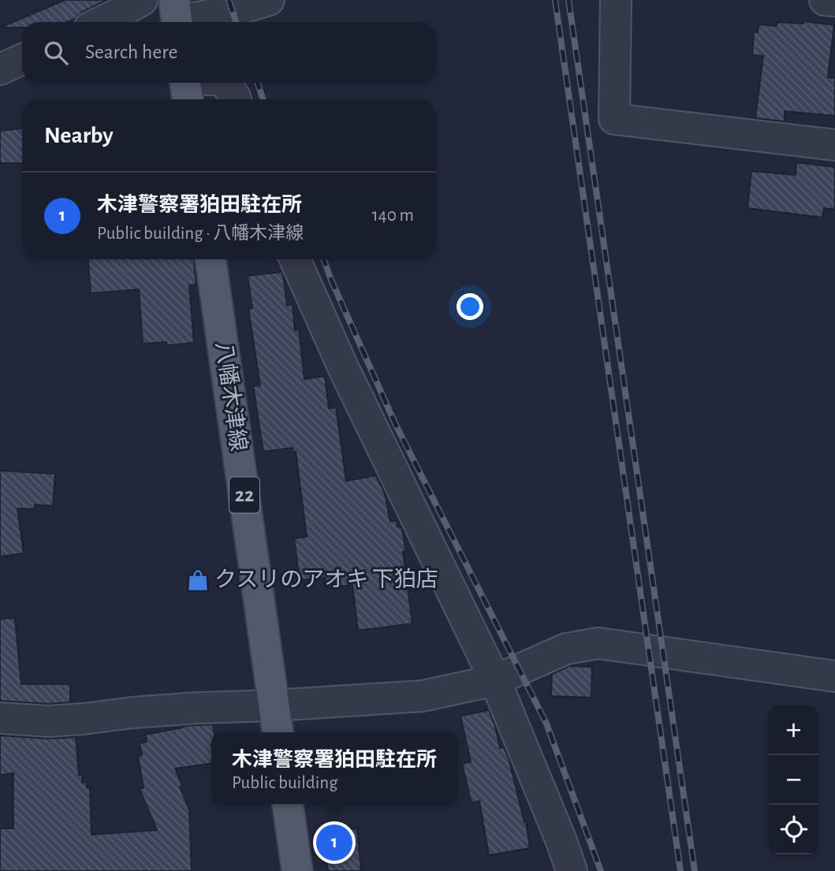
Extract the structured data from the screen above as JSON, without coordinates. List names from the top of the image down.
{
  "streets": {
    "main road": ["八幡木津線", "22"]
  },
  "places": {
    "shop": ["クスリのアオキ 下狛店"]
  },
  "page": {
    "search": "Search here",
    "heading": "Nearby",
    "list": [
      {
        "mark": "1",
        "name": "木津警察署狛田駐在所",
        "note": "Public building · 八幡木津線",
        "value": "140 m"
      }
    ],
    "map_buttons": ["+", "−"],
    "popup": ["木津警察署狛田駐在所", "Public building"],
    "pins": "1"
  }
}
